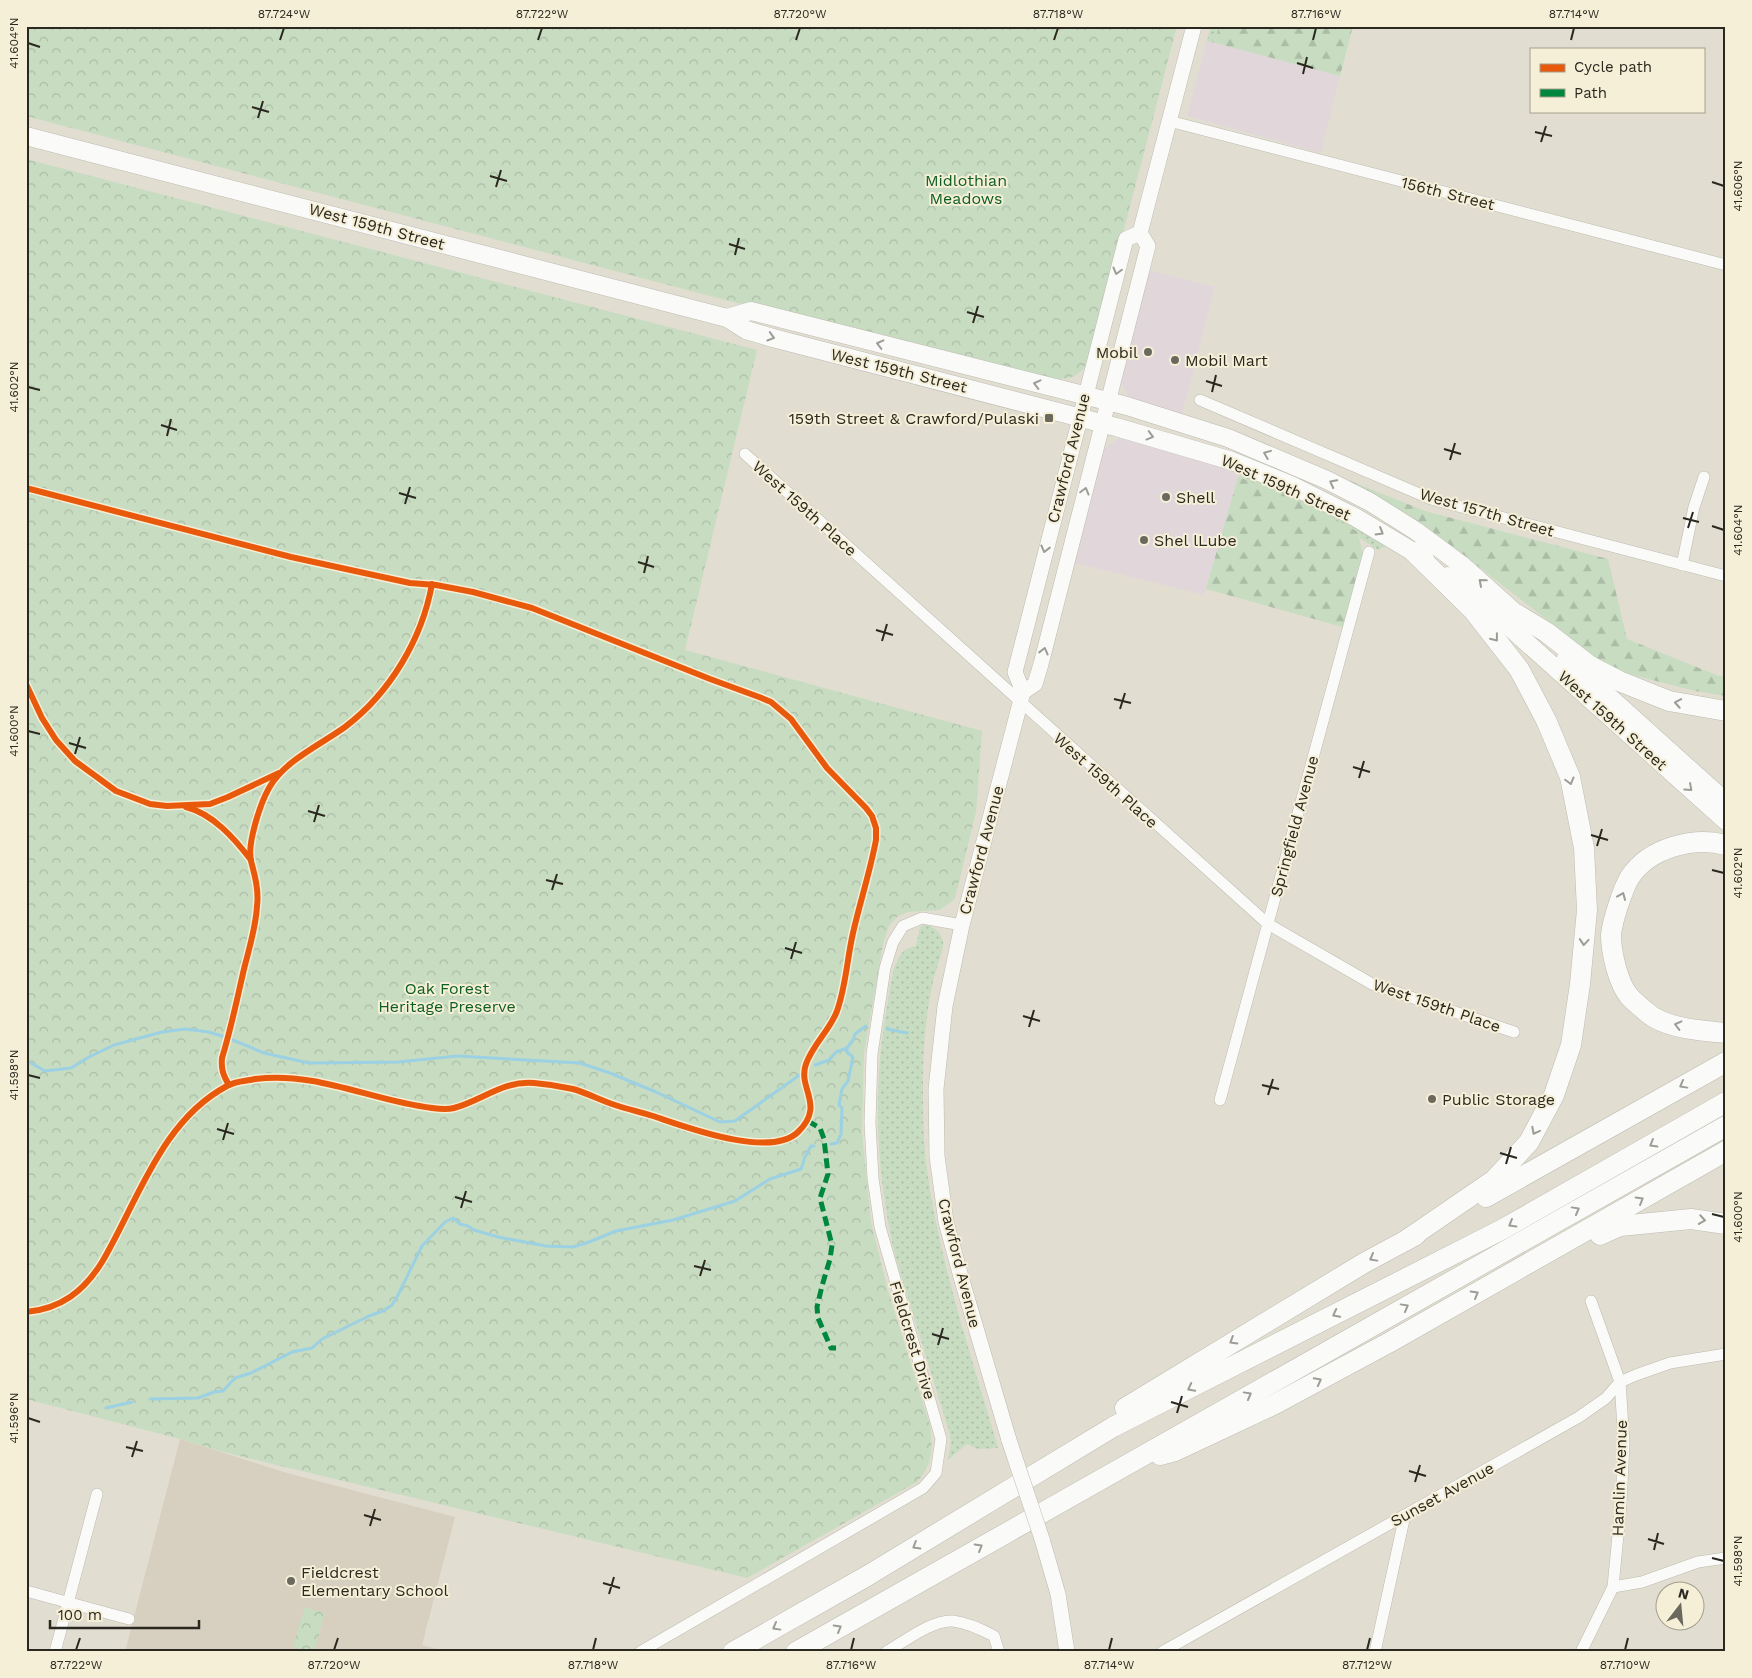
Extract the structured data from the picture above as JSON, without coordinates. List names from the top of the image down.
{
  "streets": {
    "main road": ["West 159th Street", "Crawford Avenue"],
    "street": [
      "156th Street",
      "West 159th Place",
      "West 157th Street",
      "Springfield Avenue",
      "Fieldcrest Drive",
      "Hamlin Avenue",
      "Sunset Avenue"
    ]
  },
  "crossings": [
    ["156th Street", "Crawford Avenue"],
    ["West 159th Street", "Crawford Avenue"],
    ["Crawford Avenue", "West 159th Place"],
    ["Crawford Avenue", "Fieldcrest Drive"],
    ["West 159th Place", "Springfield Avenue"],
    ["Hamlin Avenue", "Sunset Avenue"]
  ],
  "parks": ["Midlothian Meadows", "Oak Forest Heritage Preserve"],
  "places": {
    "other": [
      "Mobil",
      "Mobil Mart",
      "Shell",
      "Shel lLube",
      "Public Storage",
      "Fieldcrest Elementary School"
    ],
    "transit": ["159th Street & Crawford/Pulaski"]
  },
  "legend": ["Cycle path", "Path"],
  "scale_bar": "100 m",
  "north": "top",
  "coordinates": [
    "87.724°W",
    "87.722°W",
    "87.720°W",
    "87.718°W",
    "87.716°W",
    "87.714°W",
    "41.604°N",
    "41.606°N",
    "41.602°N",
    "41.600°N",
    "41.598°N",
    "41.596°N",
    "87.712°W",
    "87.710°W"
  ]
}
